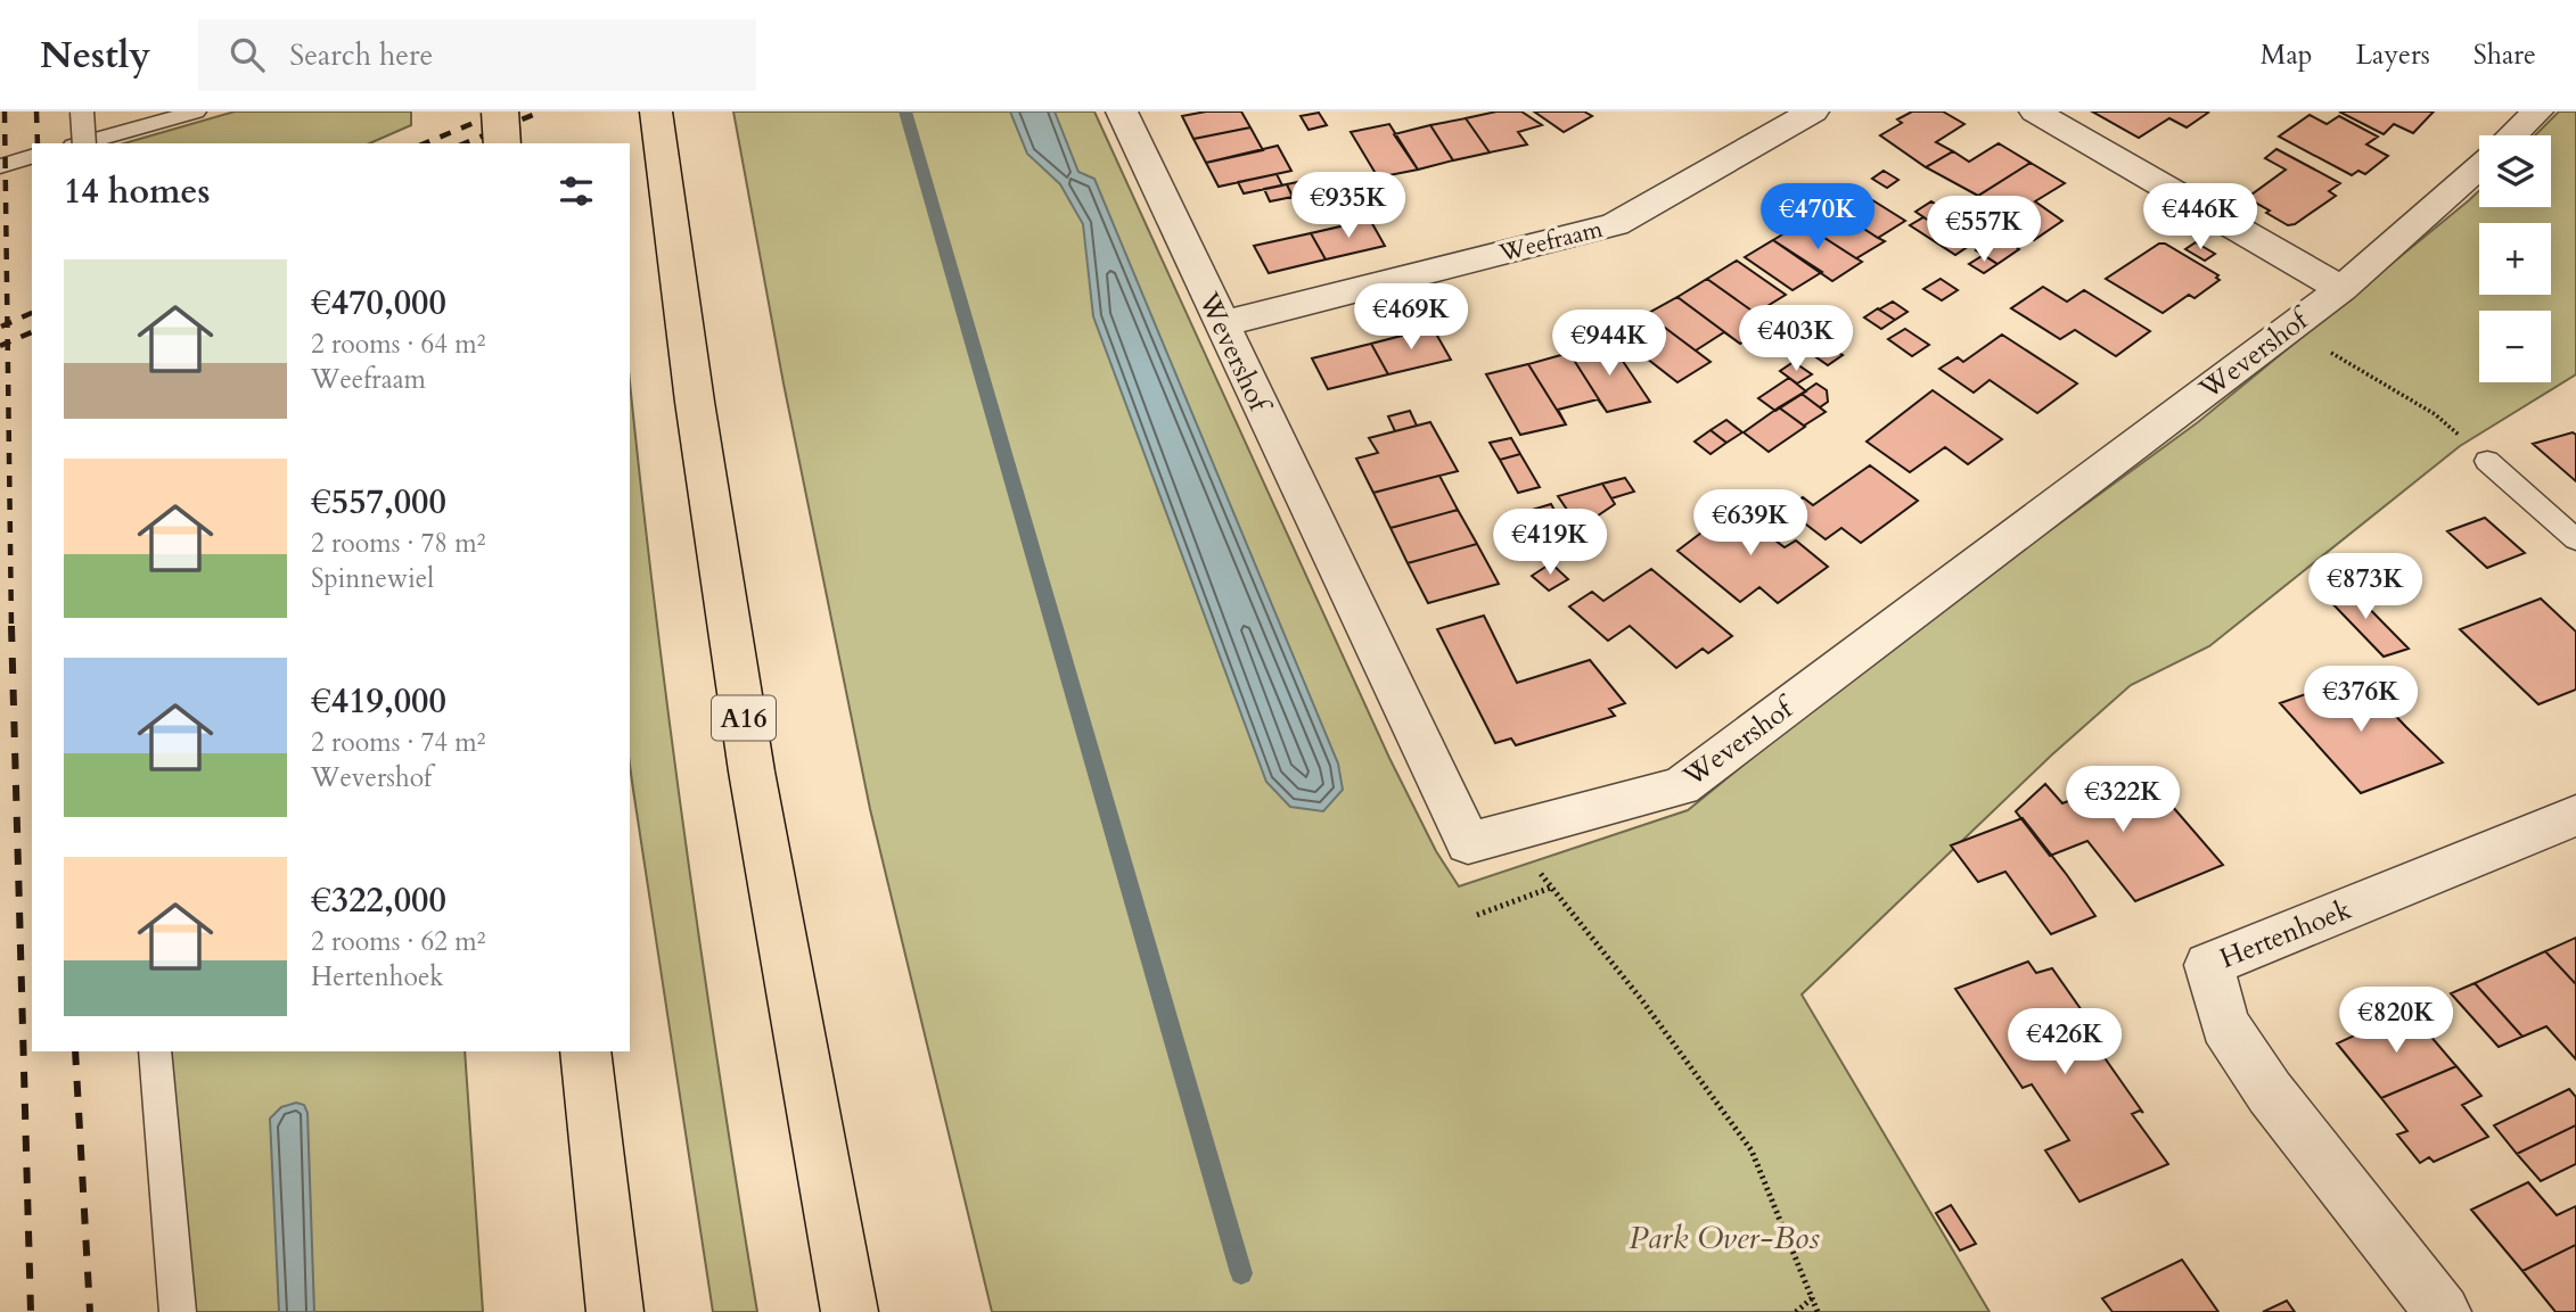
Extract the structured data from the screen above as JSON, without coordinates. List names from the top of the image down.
{
  "streets": {
    "highway": ["A16"],
    "street": ["Weefraam", "Wevershof", "Hertenhoek"]
  },
  "crossings": [
    ["Weefraam", "Wevershof"]
  ],
  "parks": ["Park Over-Bos"],
  "page": {
    "header": "Nestly",
    "search": "Search here",
    "nav": ["Map", "Layers", "Share"],
    "map_buttons": ["+", "−"],
    "heading": "14 homes",
    "price": [
      "€935K",
      "€470K",
      "€446K",
      "€557K",
      "€469K",
      "€403K",
      "€944K",
      "€639K",
      "€419K",
      "€873K",
      "€376K",
      "€322K",
      "€820K",
      "€426K"
    ],
    "list": [
      {
        "name": "€470,000",
        "note": "2 rooms · 64 m² · Weefraam"
      },
      {
        "name": "€557,000",
        "note": "2 rooms · 78 m² · Spinnewiel"
      },
      {
        "name": "€419,000",
        "note": "2 rooms · 74 m² · Wevershof"
      },
      {
        "name": "€322,000",
        "note": "2 rooms · 62 m² · Hertenhoek"
      }
    ]
  }
}
